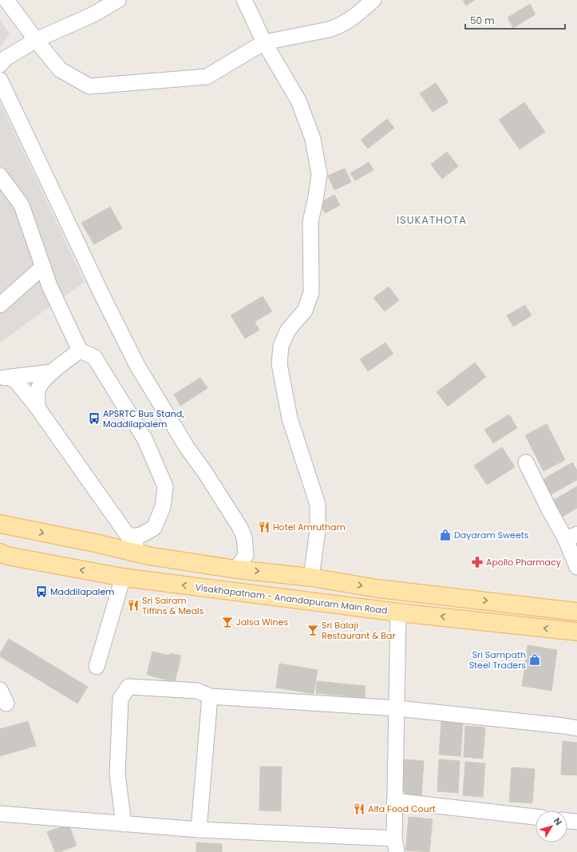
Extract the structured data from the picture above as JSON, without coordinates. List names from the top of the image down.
{
  "streets": {
    "main road": ["Visakhapatnam - Anandapuram Main Road"]
  },
  "districts": ["ISUKATHOTA"],
  "places": {
    "bus stop": ["APSRTC Bus Stand, Maddilapalem", "Maddilapalem"],
    "restaurant": ["Hotel Amrutham", "Sri Sairam Tiffins & Meals", "Alfa Food Court"],
    "shop": ["Dayaram Sweets", "Sri Sampath Steel Traders"],
    "pharmacy": ["Apollo Pharmacy"],
    "bar": ["Jalsa Wines", "Sri Balaji Restaurant & Bar"]
  },
  "scale_bar": "50 m",
  "north": "top right"
}
